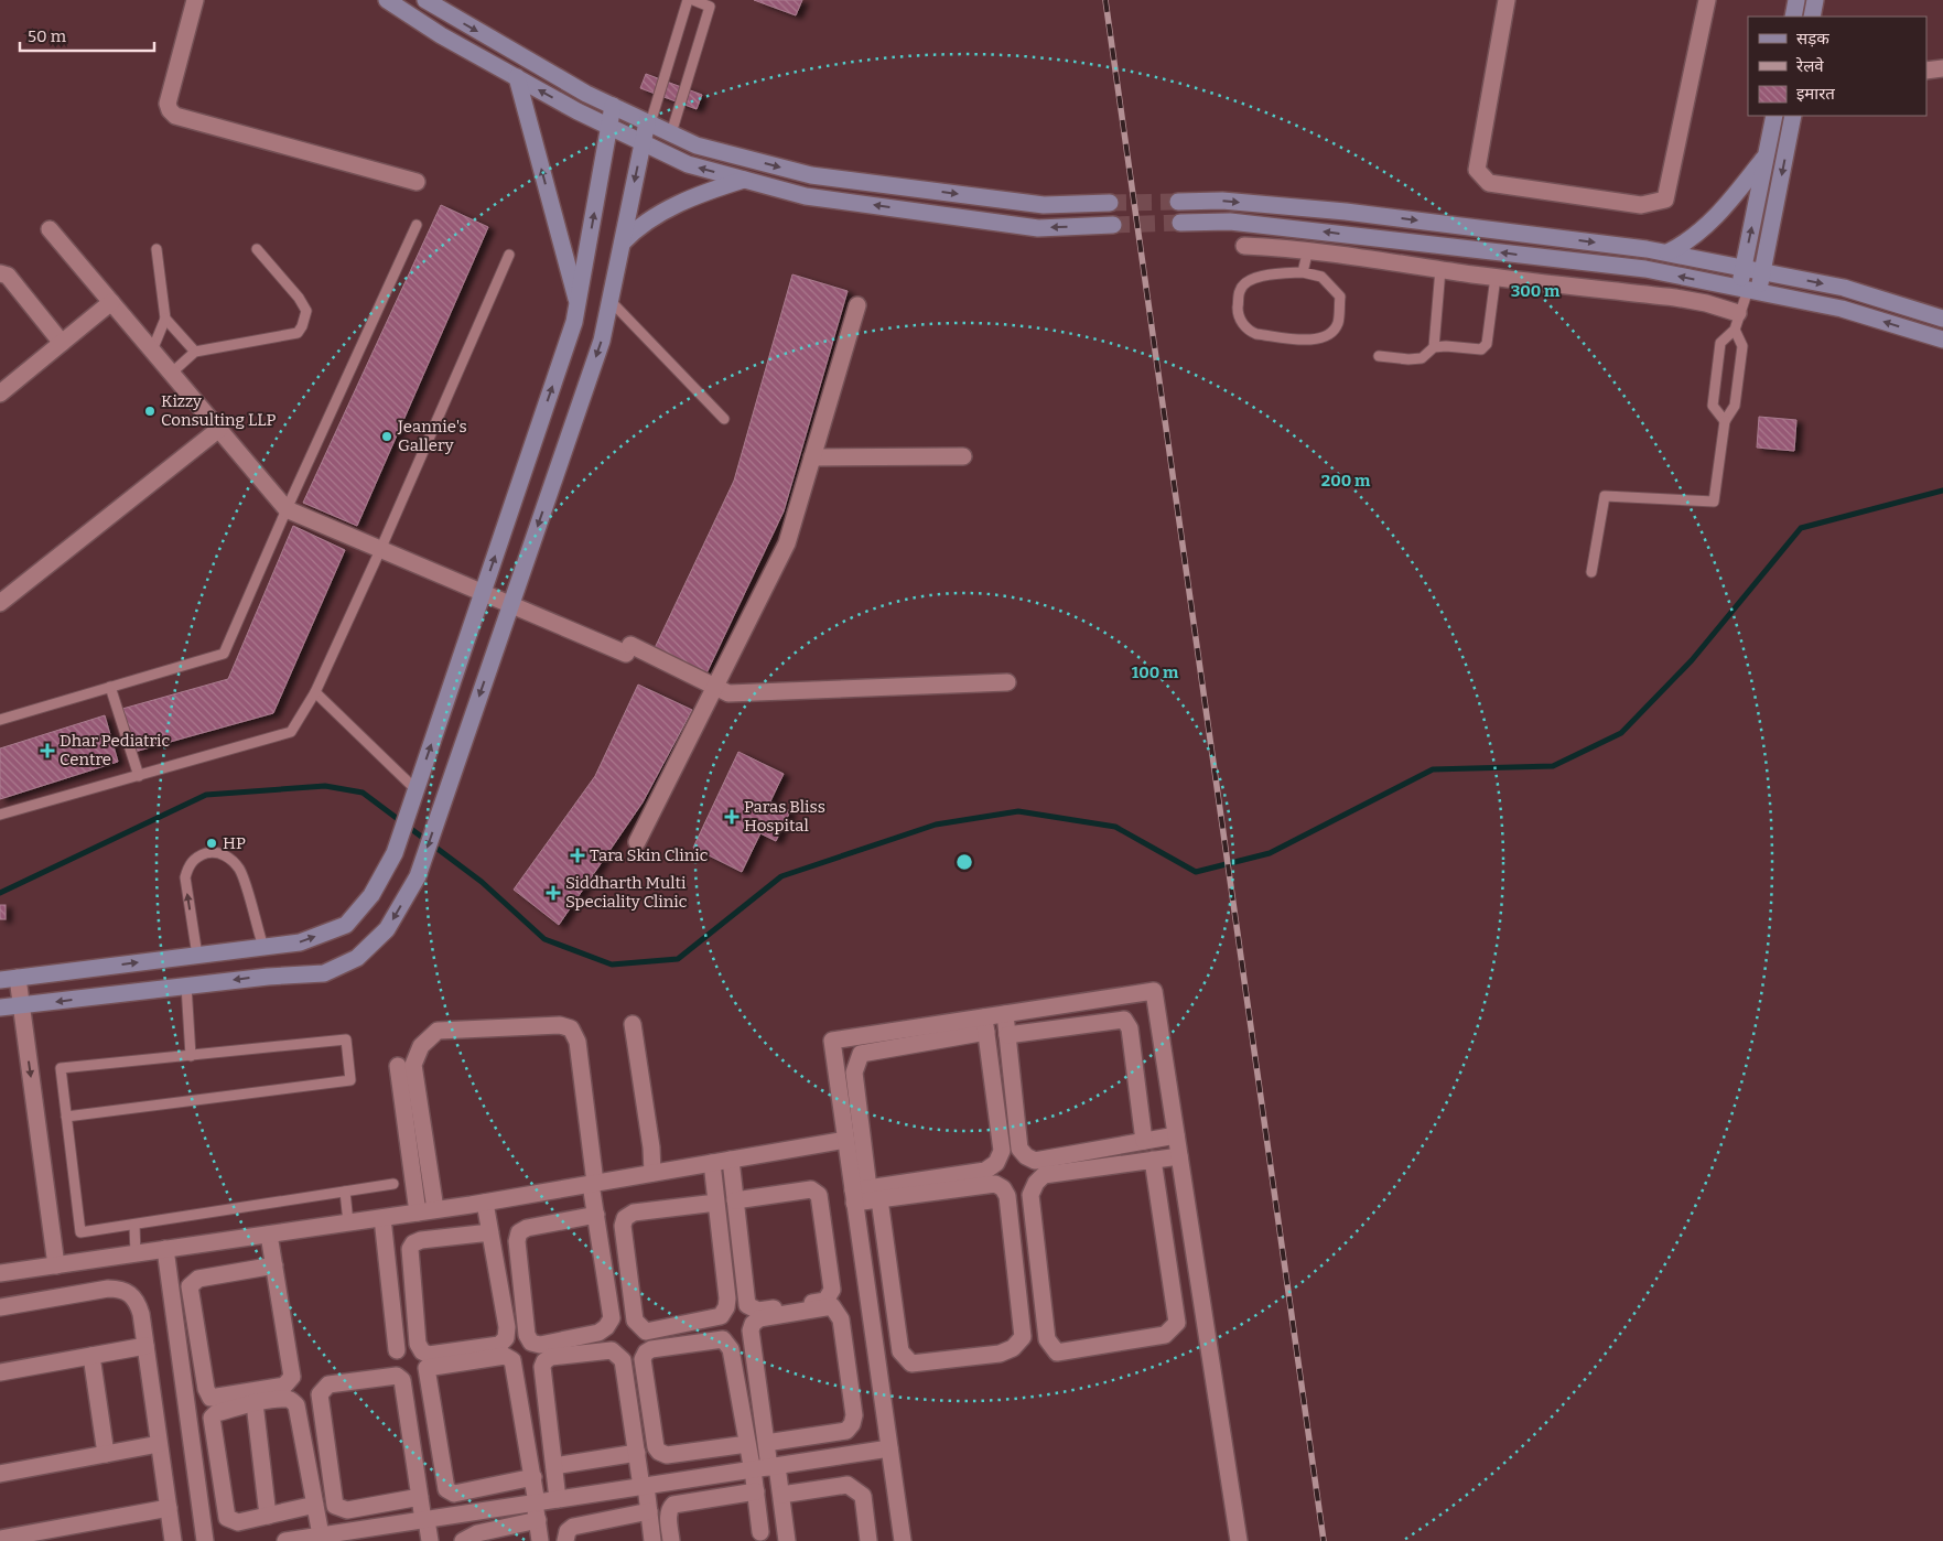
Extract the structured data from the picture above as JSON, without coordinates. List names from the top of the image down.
{
  "places": {
    "other": ["Kizzy Consulting LLP", "Jeannie's Gallery", "HP"],
    "health": [
      "Dhar Pediatric Centre",
      "Paras Bliss Hospital",
      "Tara Skin Clinic",
      "Siddharth Multi Speciality Clinic"
    ]
  },
  "legend": ["सड़क", "रेलवे", "इमारत"],
  "scale_bar": "50 m",
  "rings": ["300 m", "200 m", "100 m"]
}
